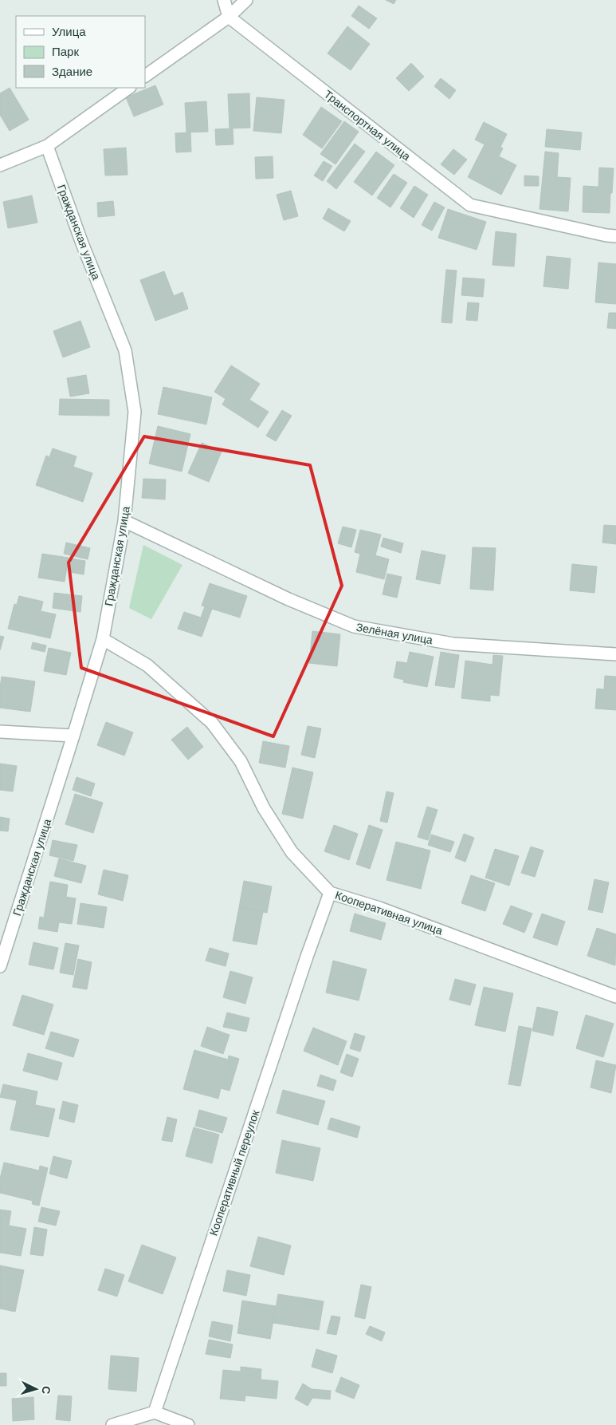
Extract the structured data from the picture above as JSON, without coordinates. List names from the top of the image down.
{
  "streets": {
    "street": [
      "Транспортная улица",
      "Гражданская улица",
      "Зелёная улица",
      "Кооперативная улица",
      "Кооперативный переулок"
    ]
  },
  "crossings": [
    ["Гражданская улица", "Зелёная улица"],
    ["Гражданская улица", "Кооперативная улица"],
    ["Кооперативная улица", "Кооперативный переулок"]
  ],
  "legend": ["Улица", "Парк", "Здание"],
  "north": "right"
}
